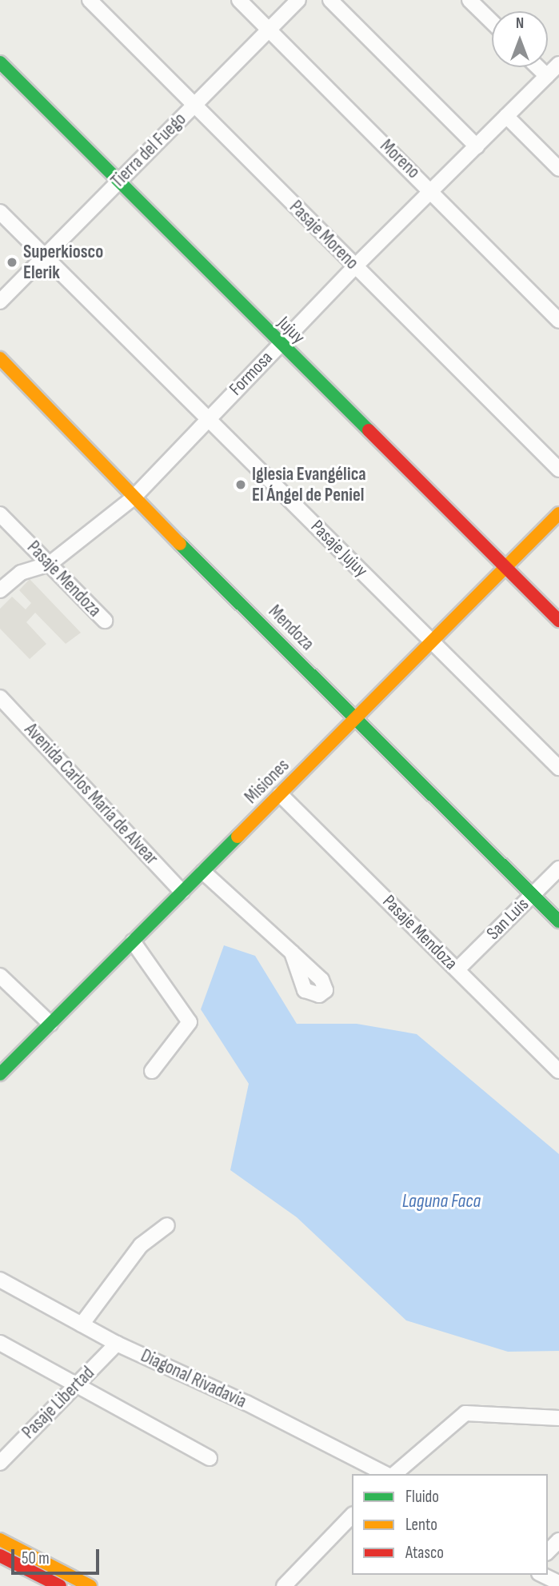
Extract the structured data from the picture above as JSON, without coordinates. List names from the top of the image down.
{
  "streets": {
    "street": [
      "Tierra del Fuego",
      "Moreno",
      "Pasaje Moreno",
      "Jujuy",
      "Formosa",
      "Pasaje Jujuy",
      "Pasaje Mendoza",
      "Mendoza",
      "Misiones",
      "Avenida Carlos María de Alvear",
      "San Luis",
      "Diagonal Rivadavia",
      "Pasaje Libertad"
    ]
  },
  "crossings": [
    ["Tierra del Fuego", "Moreno"],
    ["Tierra del Fuego", "Pasaje Moreno"],
    ["Tierra del Fuego", "Jujuy"],
    ["Tierra del Fuego", "Pasaje Jujuy"],
    ["Moreno", "Formosa"],
    ["Pasaje Moreno", "Formosa"],
    ["Jujuy", "Formosa"],
    ["Jujuy", "Misiones"],
    ["Formosa", "Pasaje Jujuy"],
    ["Formosa", "Pasaje Mendoza"],
    ["Formosa", "Mendoza"],
    ["Pasaje Jujuy", "Misiones"],
    ["Pasaje Mendoza", "Misiones"],
    ["Pasaje Mendoza", "San Luis"],
    ["Mendoza", "Misiones"],
    ["Mendoza", "San Luis"],
    ["Misiones", "Avenida Carlos María de Alvear"],
    ["Diagonal Rivadavia", "Pasaje Libertad"]
  ],
  "water": ["Laguna Faca"],
  "places": ["Superkiosco Elerik", "Iglesia Evangélica El Ángel de Peniel"],
  "legend": ["Fluido", "Lento", "Atasco"],
  "scale_bar": "50 m",
  "north": "top"
}
